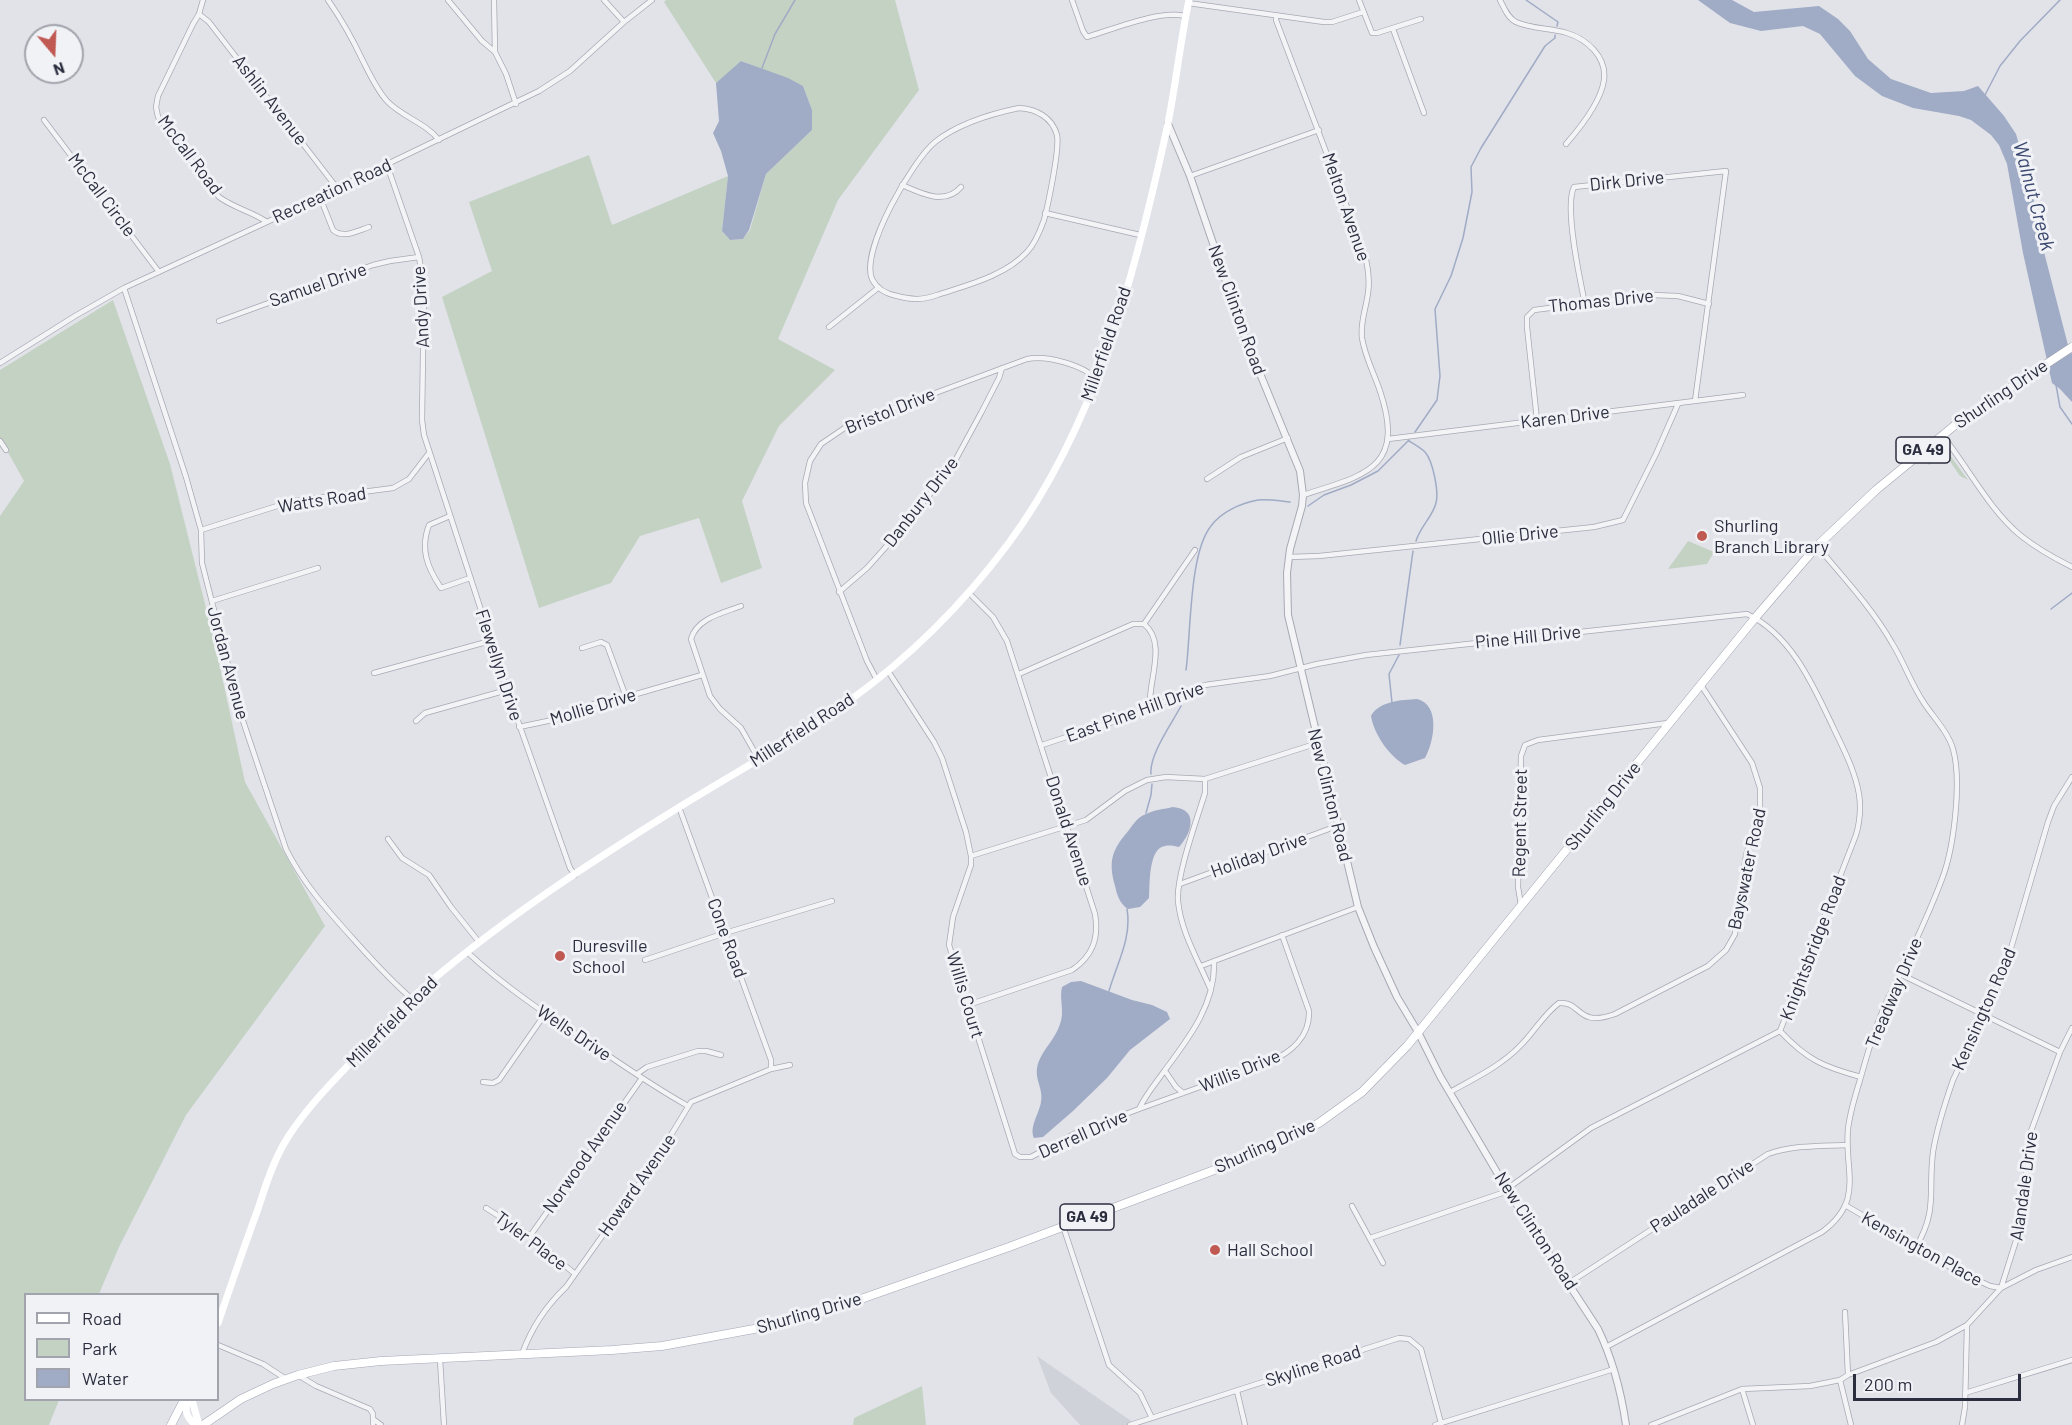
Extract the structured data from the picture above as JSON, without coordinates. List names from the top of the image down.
{
  "streets": {
    "main road": ["Millerfield Road", "Shurling Drive", "GA 49"],
    "street": [
      "Ashlin Avenue",
      "McCall Road",
      "Dirk Drive",
      "Recreation Road",
      "McCall Circle",
      "Melton Avenue",
      "Samuel Drive",
      "Thomas Drive",
      "Andy Drive",
      "New Clinton Road",
      "Bristol Drive",
      "Karen Drive",
      "Watts Road",
      "Danbury Drive",
      "Ollie Drive",
      "Pine Hill Drive",
      "Jordan Avenue",
      "Flewellyn Drive",
      "Mollie Drive",
      "East Pine Hill Drive",
      "Regent Street",
      "Donald Avenue",
      "Holiday Drive",
      "Bayswater Road",
      "Cone Road",
      "Knightsbridge Road",
      "Treadway Drive",
      "Willis Court",
      "Kensington Road",
      "Wells Drive",
      "Willis Drive",
      "Derrell Drive",
      "Norwood Avenue",
      "Howard Avenue",
      "Alandale Drive",
      "Pauladale Drive",
      "Tyler Place",
      "Kensington Place",
      "Skyline Road"
    ]
  },
  "crossings": [
    ["Ashlin Avenue", "McCall Road"],
    ["Ashlin Avenue", "Recreation Road"],
    ["McCall Road", "Recreation Road"],
    ["Dirk Drive", "Thomas Drive"],
    ["Recreation Road", "McCall Circle"],
    ["Recreation Road", "Andy Drive"],
    ["Recreation Road", "Jordan Avenue"],
    ["Melton Avenue", "Karen Drive"],
    ["Samuel Drive", "Andy Drive"],
    ["Thomas Drive", "Karen Drive"],
    ["Andy Drive", "Watts Road"],
    ["Andy Drive", "Flewellyn Drive"],
    ["New Clinton Road", "Millerfield Road"],
    ["New Clinton Road", "Shurling Drive"],
    ["New Clinton Road", "Ollie Drive"],
    ["New Clinton Road", "Pine Hill Drive"],
    ["New Clinton Road", "East Pine Hill Drive"],
    ["New Clinton Road", "Holiday Drive"],
    ["New Clinton Road", "Bayswater Road"],
    ["New Clinton Road", "Knightsbridge Road"],
    ["New Clinton Road", "Treadway Drive"],
    ["New Clinton Road", "Pauladale Drive"],
    ["Millerfield Road", "Bristol Drive"],
    ["Millerfield Road", "Jordan Avenue"],
    ["Millerfield Road", "Flewellyn Drive"],
    ["Millerfield Road", "Donald Avenue"],
    ["Millerfield Road", "Cone Road"],
    ["Millerfield Road", "Willis Court"],
    ["Millerfield Road", "Wells Drive"],
    ["Shurling Drive", "Pine Hill Drive"],
    ["Shurling Drive", "Regent Street"],
    ["Shurling Drive", "Bayswater Road"],
    ["Shurling Drive", "Knightsbridge Road"],
    ["Shurling Drive", "Treadway Drive"],
    ["Shurling Drive", "Howard Avenue"],
    ["Bristol Drive", "Danbury Drive"],
    ["Karen Drive", "Ollie Drive"],
    ["Watts Road", "Jordan Avenue"],
    ["Watts Road", "Flewellyn Drive"],
    ["Pine Hill Drive", "East Pine Hill Drive"],
    ["Pine Hill Drive", "Knightsbridge Road"],
    ["Flewellyn Drive", "Mollie Drive"],
    ["East Pine Hill Drive", "Donald Avenue"],
    ["Donald Avenue", "Willis Court"],
    ["Treadway Drive", "Pauladale Drive"],
    ["Treadway Drive", "Kensington Place"],
    ["Willis Court", "Derrell Drive"],
    ["Kensington Road", "Kensington Place"],
    ["Wells Drive", "Norwood Avenue"],
    ["Wells Drive", "Howard Avenue"],
    ["Willis Drive", "Derrell Drive"],
    ["Norwood Avenue", "Tyler Place"],
    ["Howard Avenue", "Tyler Place"],
    ["Alandale Drive", "Kensington Place"]
  ],
  "water": ["Walnut Creek"],
  "places": ["Shurling Branch Library", "Duresville School", "Hall School"],
  "legend": ["Road", "Park", "Water"],
  "scale_bar": "200 m",
  "north": "bottom"
}
